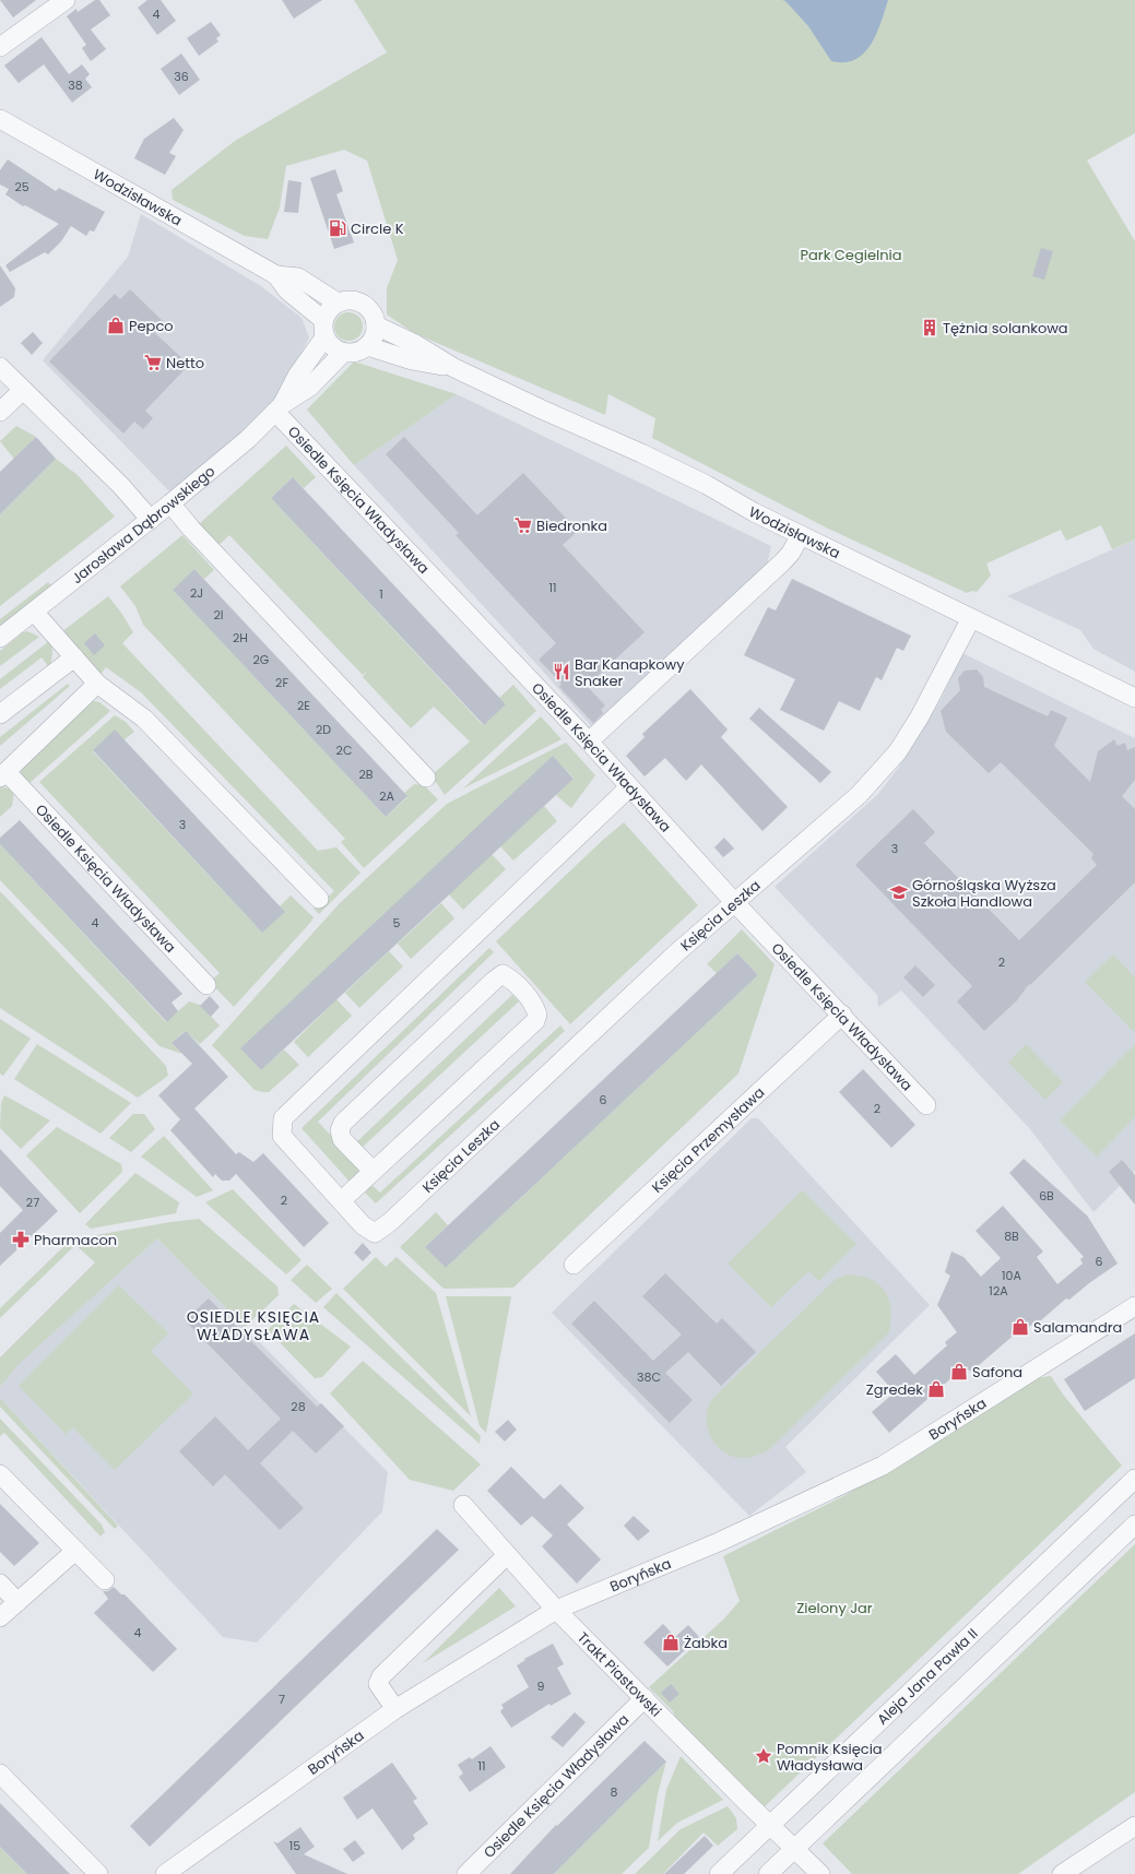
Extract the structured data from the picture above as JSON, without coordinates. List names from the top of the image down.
{
  "streets": {
    "street": [
      "Wodzisławska",
      "Osiedle Księcia Władysława",
      "Jarosława Dąbrowskiego",
      "Księcia Leszka",
      "Księcia Przemysława",
      "Boryńska",
      "Trakt Piastowski",
      "Aleja Jana Pawła II"
    ]
  },
  "crossings": [
    ["Wodzisławska", "Jarosława Dąbrowskiego"],
    ["Wodzisławska", "Księcia Leszka"],
    ["Osiedle Księcia Władysława", "Jarosława Dąbrowskiego"],
    ["Osiedle Księcia Władysława", "Księcia Leszka"],
    ["Osiedle Księcia Władysława", "Księcia Przemysława"],
    ["Osiedle Księcia Władysława", "Trakt Piastowski"],
    ["Boryńska", "Trakt Piastowski"],
    ["Trakt Piastowski", "Aleja Jana Pawła II"]
  ],
  "districts": ["OSIEDLE KSIĘCIA WŁADYSŁAWA"],
  "parks": ["Park Cegielnia", "Zielony Jar"],
  "places": {
    "fuel station": ["Circle K"],
    "shop": [
      "Pepco",
      "Salamandra",
      "Safona",
      "Zgredek",
      "Żabka"
    ],
    "building": ["Tężnia solankowa"],
    "supermarket": ["Netto", "Biedronka"],
    "restaurant": ["Bar Kanapkowy Snaker"],
    "school or university": ["Górnośląska Wyższa Szkoła Handlowa"],
    "pharmacy": ["Pharmacon"],
    "place": ["Pomnik Księcia Władysława"]
  },
  "house_numbers": [
    "4",
    "36",
    "38",
    "25",
    "11",
    "2J",
    "1",
    "2I",
    "2H",
    "2G",
    "2F",
    "2E",
    "2D",
    "2C",
    "2B",
    "2A",
    "3",
    "3",
    "4",
    "5",
    "2",
    "6",
    "2",
    "6B",
    "2",
    "27",
    "8B",
    "6",
    "10A",
    "12A",
    "38C",
    "28",
    "4",
    "9",
    "7",
    "11",
    "8",
    "15"
  ]
}
